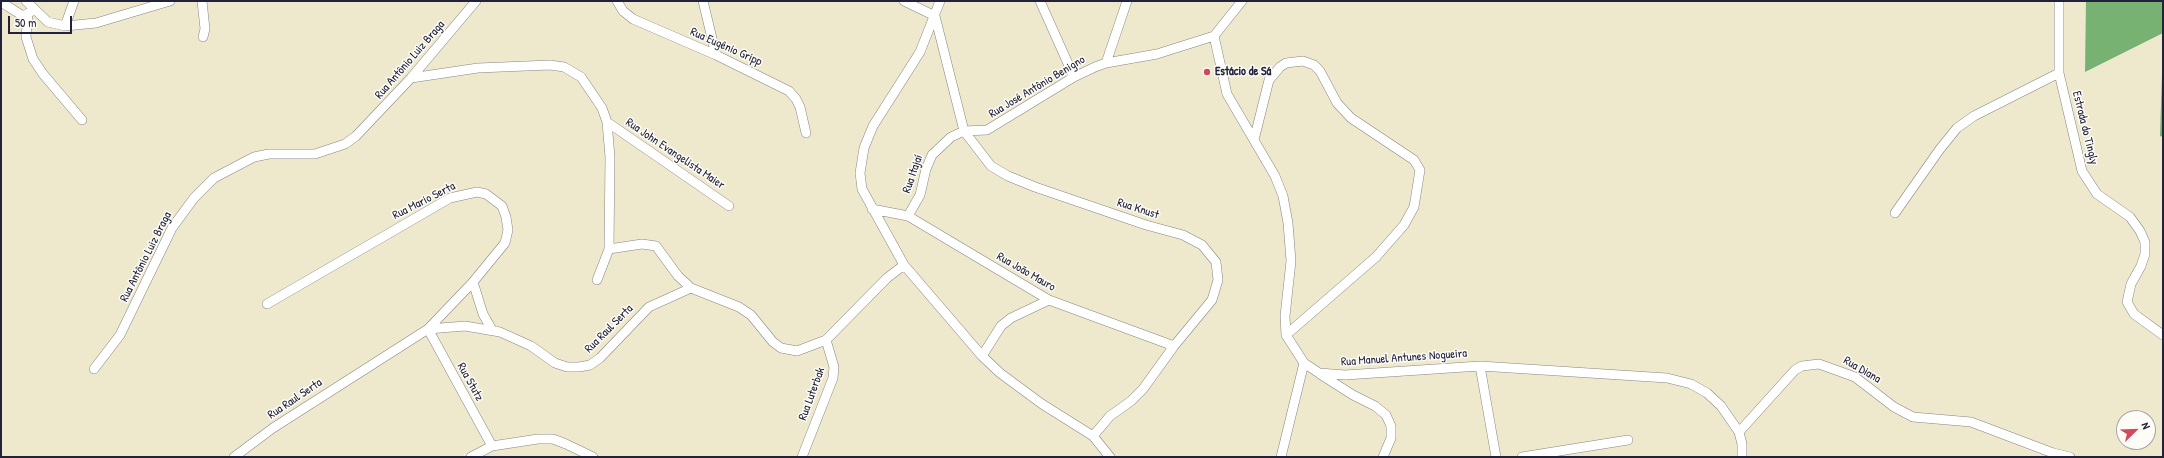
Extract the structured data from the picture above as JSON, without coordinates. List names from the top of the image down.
{
  "streets": {
    "street": [
      "Rua Eugênio Gripp",
      "Rua Antônio Luiz Braga",
      "Rua José Antônio Benigno",
      "Estrada do Tingly",
      "Rua John Evangelista Maier",
      "Rua Itajaí",
      "Rua Mario Serta",
      "Rua Knust",
      "Rua João Mauro",
      "Rua Raul Serta",
      "Rua Manuel Antunes Nogueira",
      "Rua Diana",
      "Rua Stutz",
      "Rua Luterbak"
    ]
  },
  "crossings": [
    ["Rua Antônio Luiz Braga", "Rua John Evangelista Maier"],
    ["Rua José Antônio Benigno", "Rua Itajaí"],
    ["Rua José Antônio Benigno", "Rua Knust"],
    ["Rua Itajaí", "Rua Knust"],
    ["Rua Itajaí", "Rua João Mauro"],
    ["Rua Mario Serta", "Rua Raul Serta"],
    ["Rua Mario Serta", "Rua Stutz"],
    ["Rua Knust", "Rua João Mauro"],
    ["Rua Raul Serta", "Rua Stutz"],
    ["Rua Manuel Antunes Nogueira", "Rua Diana"]
  ],
  "places": ["Estácio de Sá"],
  "scale_bar": "50 m",
  "north": "top right"
}
